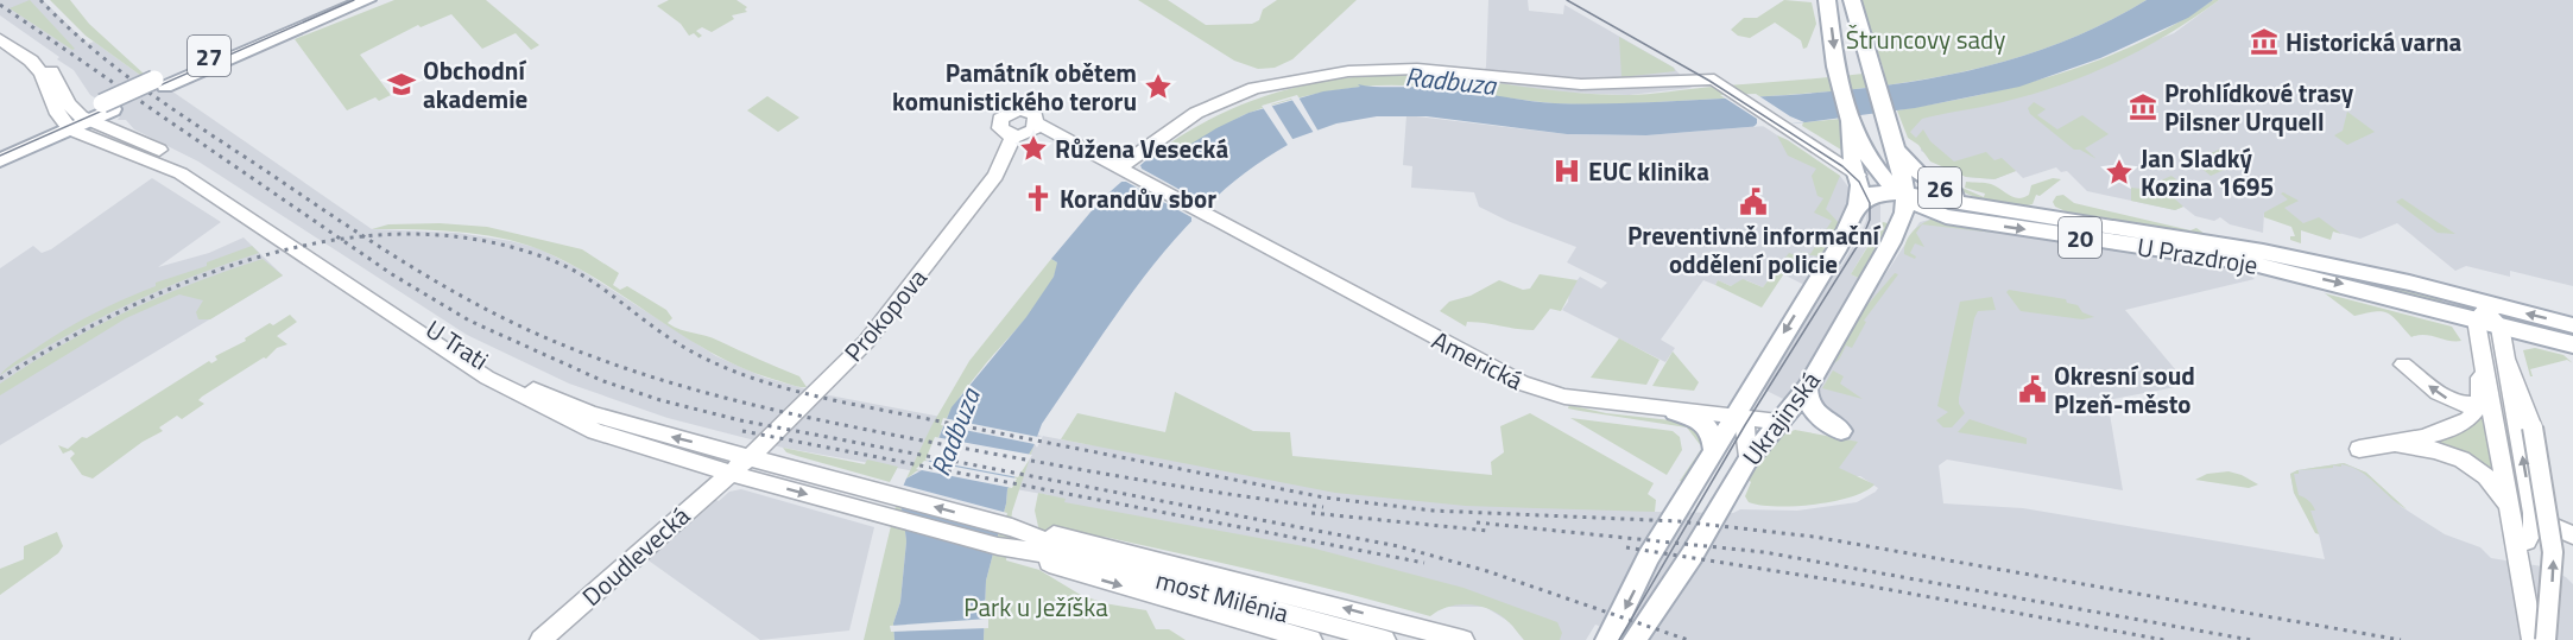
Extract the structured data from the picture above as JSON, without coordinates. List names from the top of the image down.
{
  "streets": {
    "main road": [
      "27",
      "26",
      "20",
      "U Prazdroje",
      "Prokopova",
      "U Trati",
      "Americká",
      "Ukrajinská",
      "Doudlevecká",
      "most Milénia"
    ]
  },
  "crossings": [
    ["27", "U Trati"],
    ["26", "U Prazdroje"],
    ["20", "U Prazdroje"],
    ["20", "Ukrajinská"],
    ["U Prazdroje", "Ukrajinská"],
    ["Prokopova", "U Trati"],
    ["Prokopova", "Doudlevecká"],
    ["U Trati", "Doudlevecká"],
    ["U Trati", "most Milénia"],
    ["Americká", "Ukrajinská"]
  ],
  "water": ["Radbuza"],
  "parks": ["Štruncovy sady", "Park u Ježíška"],
  "places": {
    "museum": ["Historická varna", "Prohlídkové trasy Pilsner Urquell"],
    "school or university": ["Obchodní akademie"],
    "place": ["Památník obětem komunistického teroru", "Růžena Vesecká", "Jan Sladký Kozina 1695"],
    "hospital": ["EUC klinika"],
    "church": ["Korandův sbor"],
    "public building": ["Preventivně informační oddělení policie", "Okresní soud Plzeň-město"]
  }
}
